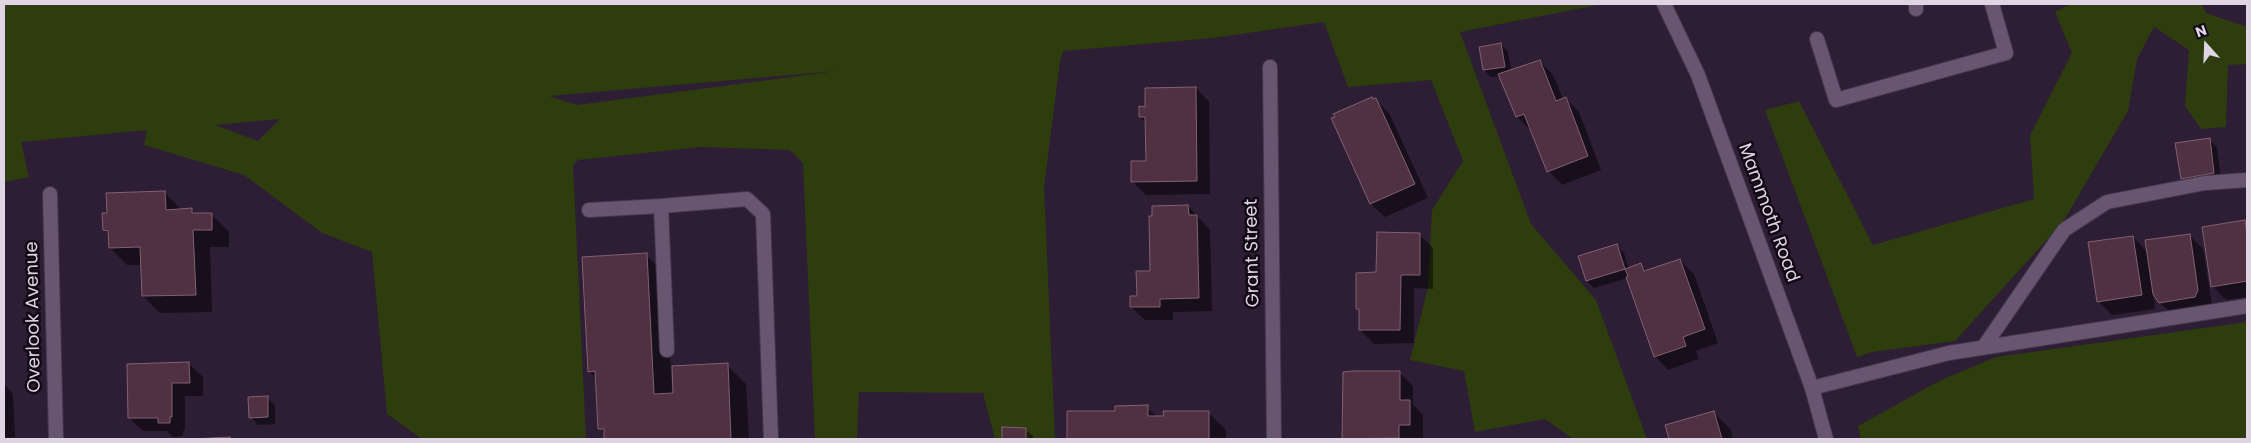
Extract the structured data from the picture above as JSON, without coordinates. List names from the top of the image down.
{
  "streets": {
    "street": ["Mammoth Road", "Grant Street", "Overlook Avenue"]
  },
  "north": "top"
}
